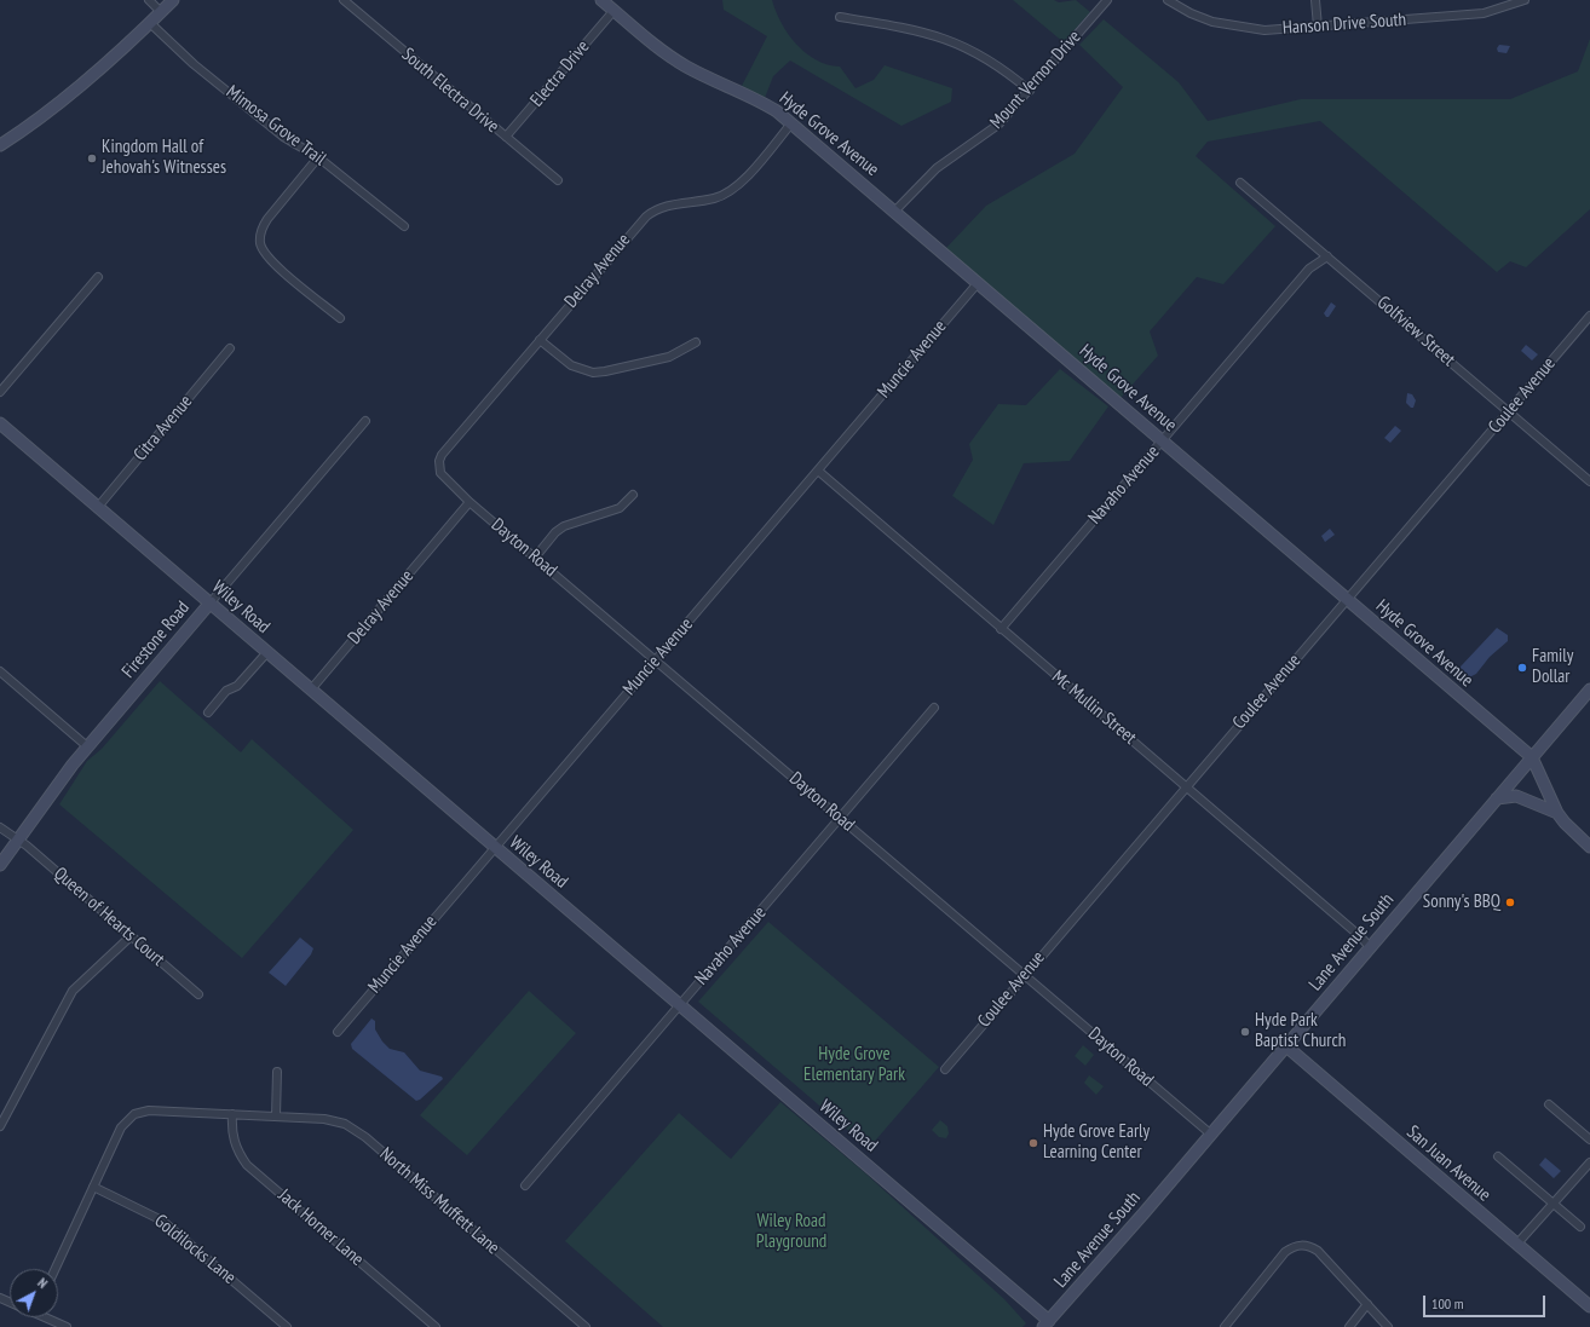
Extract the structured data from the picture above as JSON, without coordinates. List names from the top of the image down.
{
  "streets": {
    "street": [
      "Hanson Drive South",
      "Electra Drive",
      "Mount Vernon Drive",
      "South Electra Drive",
      "Mimosa Grove Trail",
      "Hyde Grove Avenue",
      "Delray Avenue",
      "Golfview Street",
      "Muncie Avenue",
      "Coulee Avenue",
      "Citra Avenue",
      "Navaho Avenue",
      "Dayton Road",
      "Wiley Road",
      "Firestone Road",
      "Mc Mullin Street",
      "Queen of Hearts Court",
      "Lane Avenue South",
      "San Juan Avenue",
      "North Miss Muffett Lane",
      "Jack Horner Lane",
      "Goldilocks Lane"
    ]
  },
  "crossings": [
    ["Electra Drive", "South Electra Drive"],
    ["Electra Drive", "Hyde Grove Avenue"],
    ["Mount Vernon Drive", "Hyde Grove Avenue"],
    ["Hyde Grove Avenue", "Delray Avenue"],
    ["Hyde Grove Avenue", "Muncie Avenue"],
    ["Hyde Grove Avenue", "Coulee Avenue"],
    ["Hyde Grove Avenue", "Navaho Avenue"],
    ["Hyde Grove Avenue", "Lane Avenue South"],
    ["Delray Avenue", "Dayton Road"],
    ["Delray Avenue", "Wiley Road"],
    ["Golfview Street", "Coulee Avenue"],
    ["Golfview Street", "Navaho Avenue"],
    ["Muncie Avenue", "Dayton Road"],
    ["Muncie Avenue", "Wiley Road"],
    ["Muncie Avenue", "Mc Mullin Street"],
    ["Coulee Avenue", "Dayton Road"],
    ["Coulee Avenue", "Mc Mullin Street"],
    ["Citra Avenue", "Wiley Road"],
    ["Navaho Avenue", "Dayton Road"],
    ["Navaho Avenue", "Wiley Road"],
    ["Navaho Avenue", "Mc Mullin Street"],
    ["Dayton Road", "Lane Avenue South"],
    ["Wiley Road", "Firestone Road"],
    ["Wiley Road", "Lane Avenue South"],
    ["Firestone Road", "Queen of Hearts Court"],
    ["Mc Mullin Street", "Lane Avenue South"],
    ["Lane Avenue South", "San Juan Avenue"],
    ["North Miss Muffett Lane", "Jack Horner Lane"],
    ["North Miss Muffett Lane", "Goldilocks Lane"]
  ],
  "parks": ["Hyde Grove Elementary Park", "Wiley Road Playground"],
  "places": [
    "Kingdom Hall of Jehovah's Witnesses",
    "Family Dollar",
    "Sonny's BBQ",
    "Hyde Park Baptist Church",
    "Hyde Grove Early Learning Center"
  ],
  "scale_bar": "100 m",
  "north": "top right"
}
